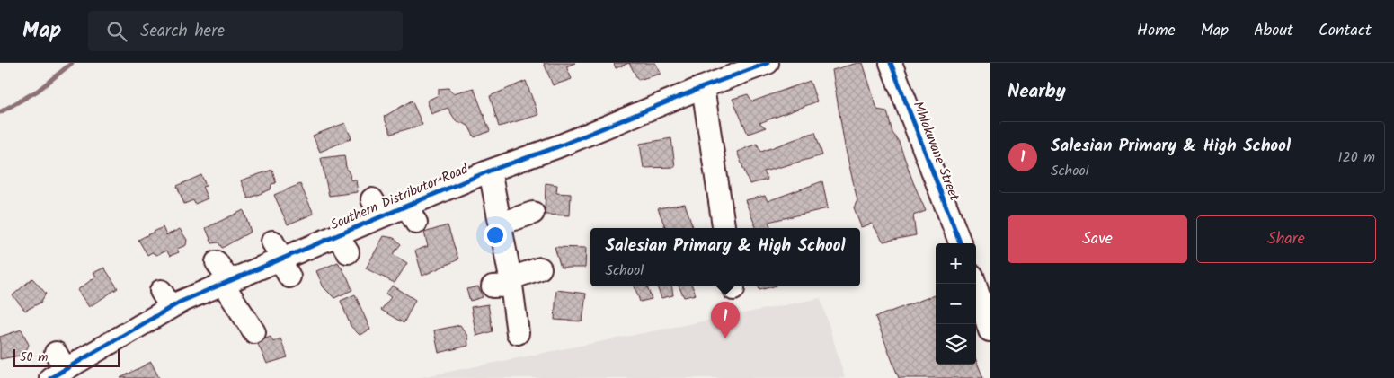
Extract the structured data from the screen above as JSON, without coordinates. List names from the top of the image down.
{
  "streets": {
    "street": ["Mhlakuvane Street", "Southern Distributor Road"]
  },
  "scale_bar": "50 m",
  "page": {
    "header": "Map",
    "search": "Search here",
    "nav": [
      "Home",
      "Map",
      "About",
      "Contact"
    ],
    "heading": "Nearby",
    "list": [
      {
        "mark": "1",
        "name": "Salesian Primary & High School",
        "note": "School",
        "value": "120 m"
      }
    ],
    "buttons": ["Save", "Share"],
    "popup": ["Salesian Primary & High School", "School"],
    "map_buttons": ["+", "−"],
    "pins": "1",
    "scale": "50 m"
  }
}
